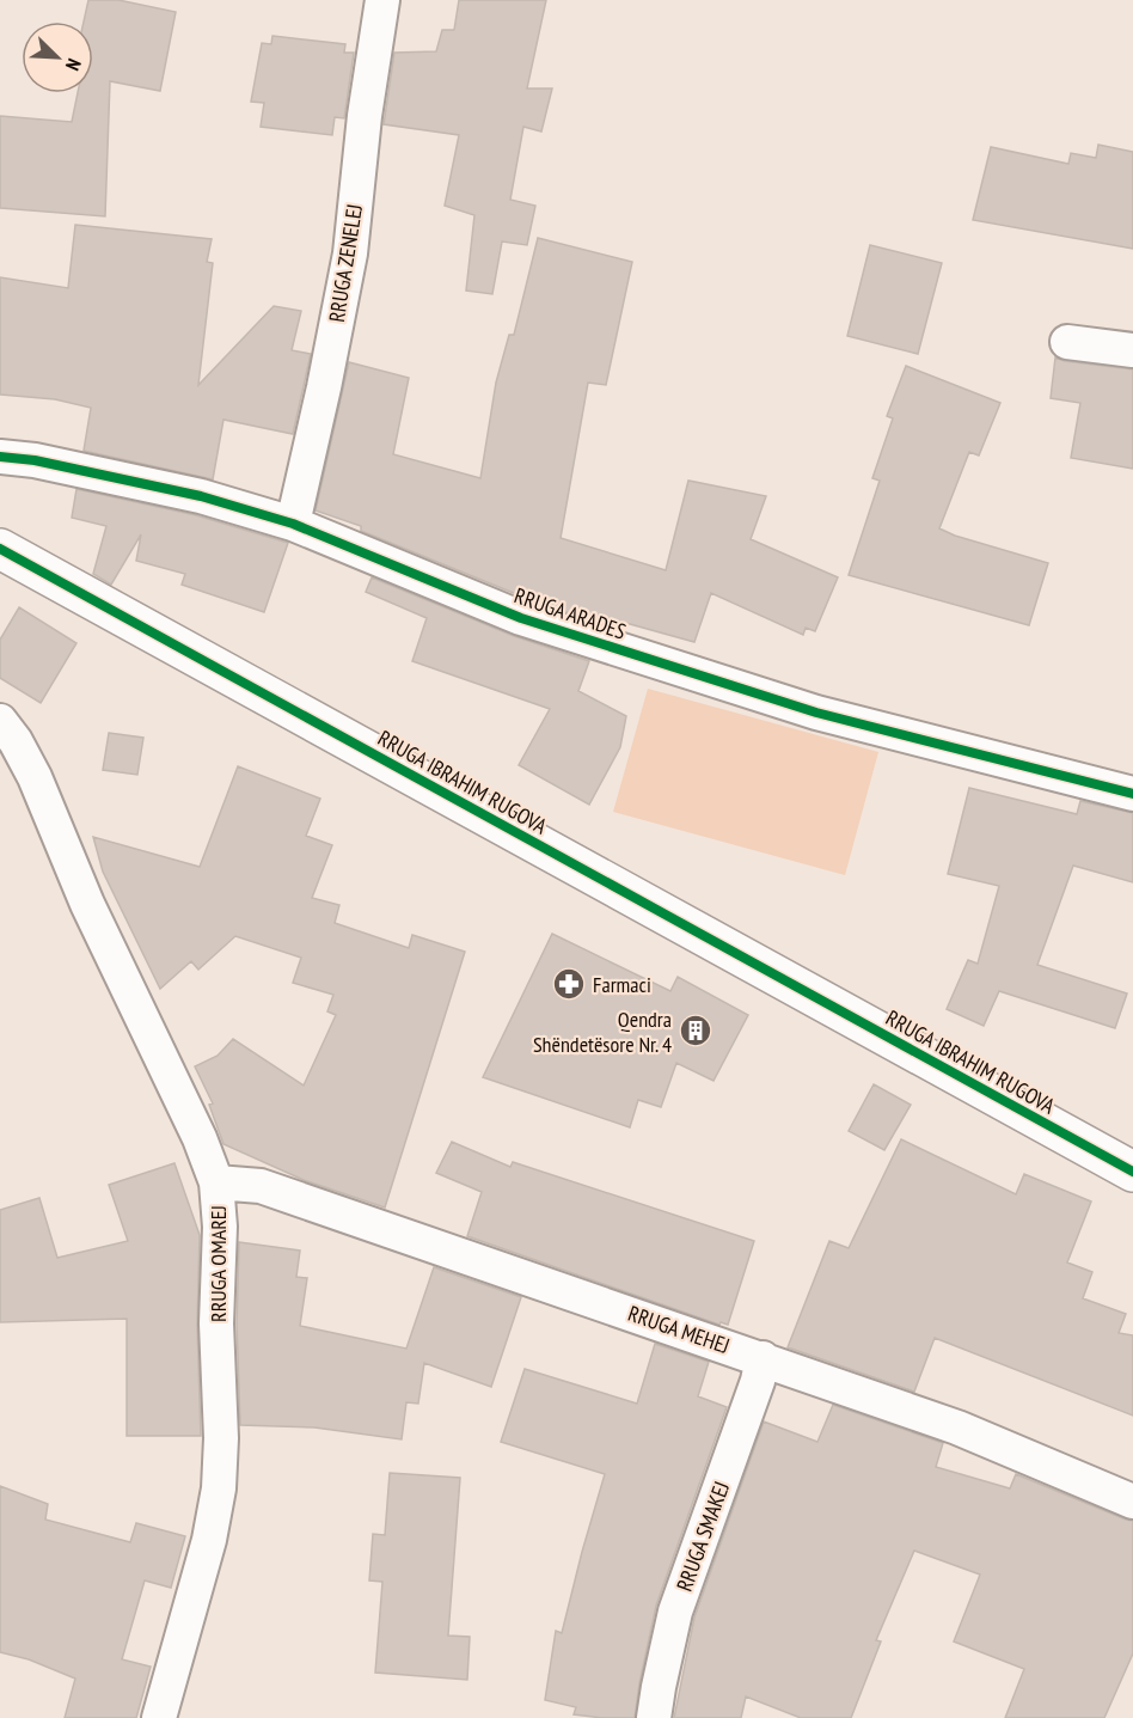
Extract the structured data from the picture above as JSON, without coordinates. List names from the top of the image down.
{
  "streets": {
    "main road": ["RRUGA IBRAHIM RUGOVA"],
    "street": [
      "RRUGA ZENELEJ",
      "RRUGA ARADES",
      "RRUGA OMAREJ",
      "RRUGA MEHEJ",
      "RRUGA SMAKEJ"
    ]
  },
  "crossings": [
    ["RRUGA ZENELEJ", "RRUGA ARADES"],
    ["RRUGA OMAREJ", "RRUGA MEHEJ"],
    ["RRUGA MEHEJ", "RRUGA SMAKEJ"]
  ],
  "places": {
    "pharmacy": ["Farmaci"],
    "building": ["Qendra Shëndetësore Nr. 4"]
  },
  "north": "bottom right"
}
